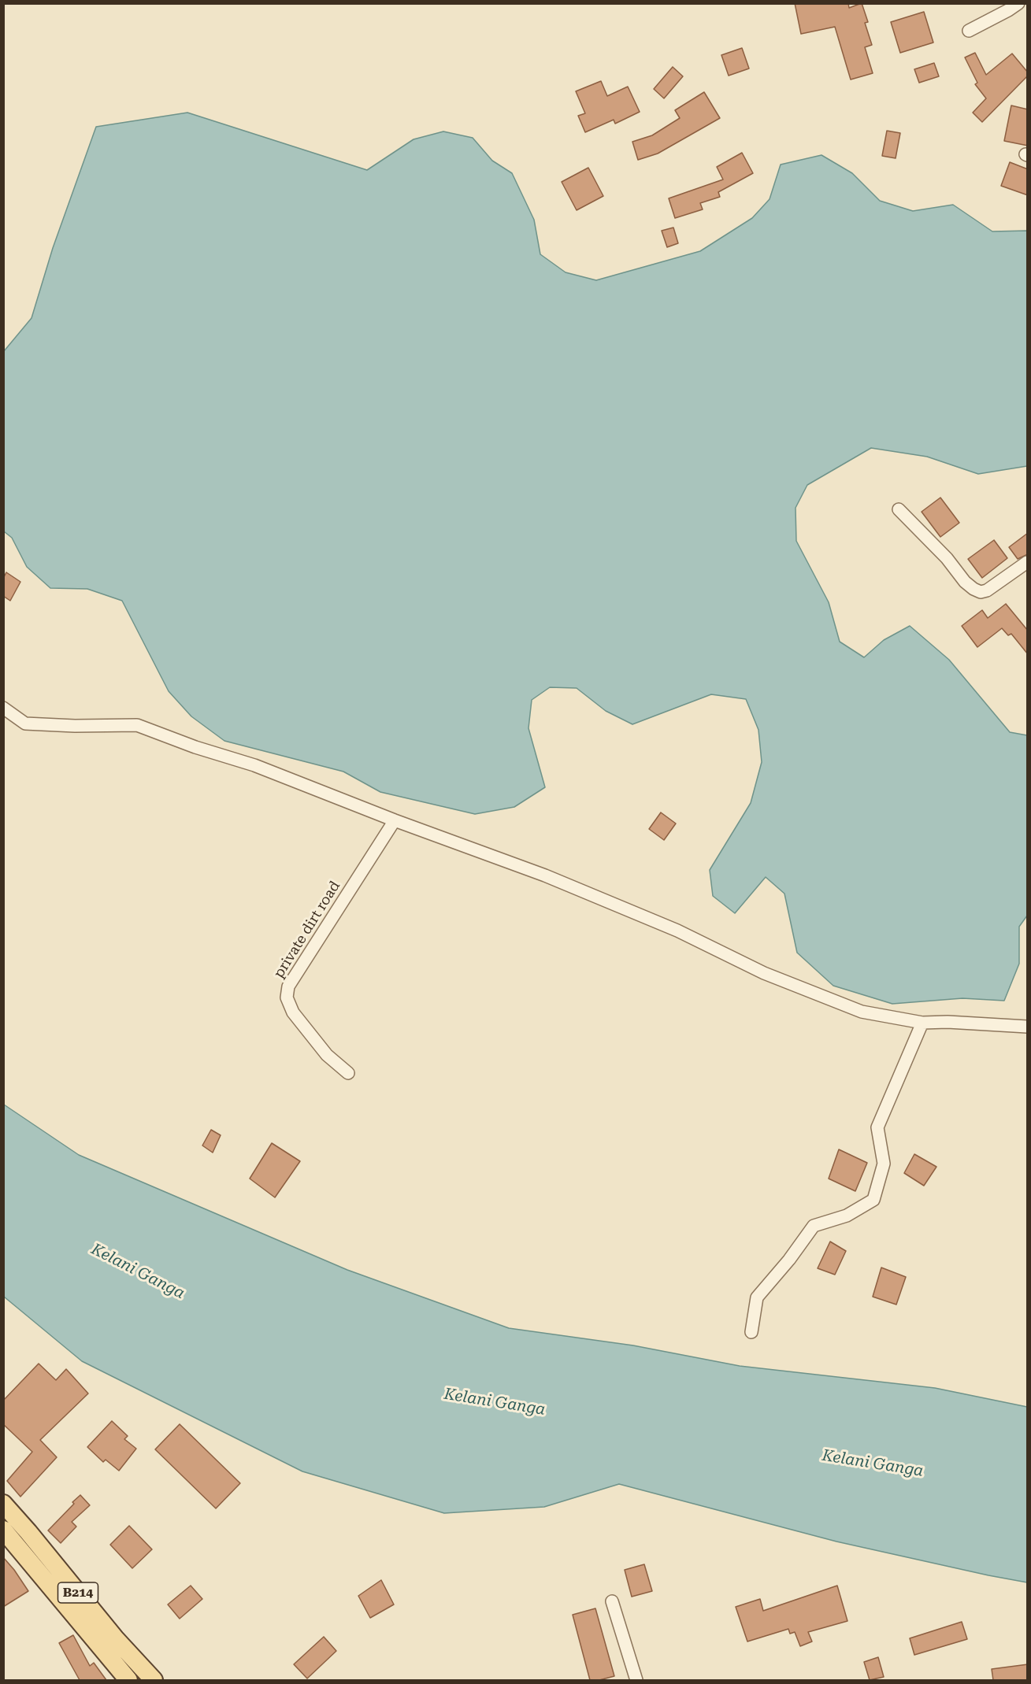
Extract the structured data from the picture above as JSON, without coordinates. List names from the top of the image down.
{
  "streets": {
    "main road": ["B214"],
    "street": ["private dirt road"]
  },
  "water": ["Kelani Ganga"]
}
